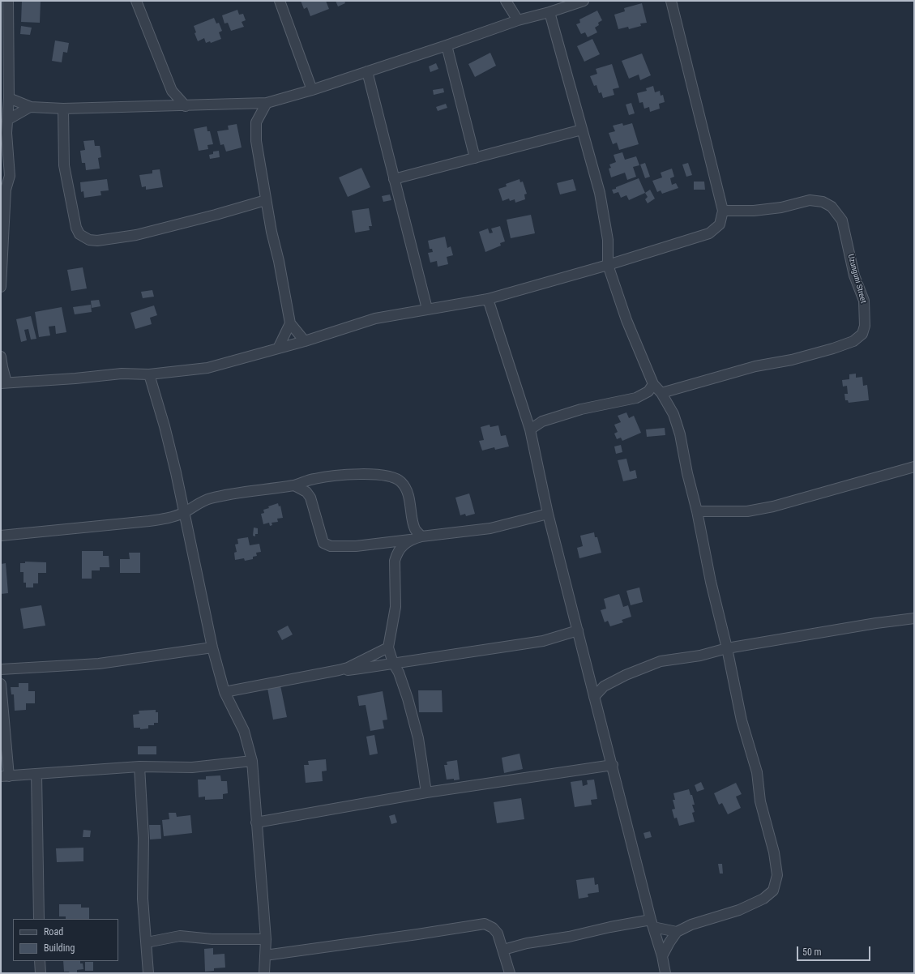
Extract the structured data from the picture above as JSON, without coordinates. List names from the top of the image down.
{
  "streets": {
    "street": ["Uzunguni Street"]
  },
  "legend": ["Road", "Building"],
  "scale_bar": "50 m"
}
